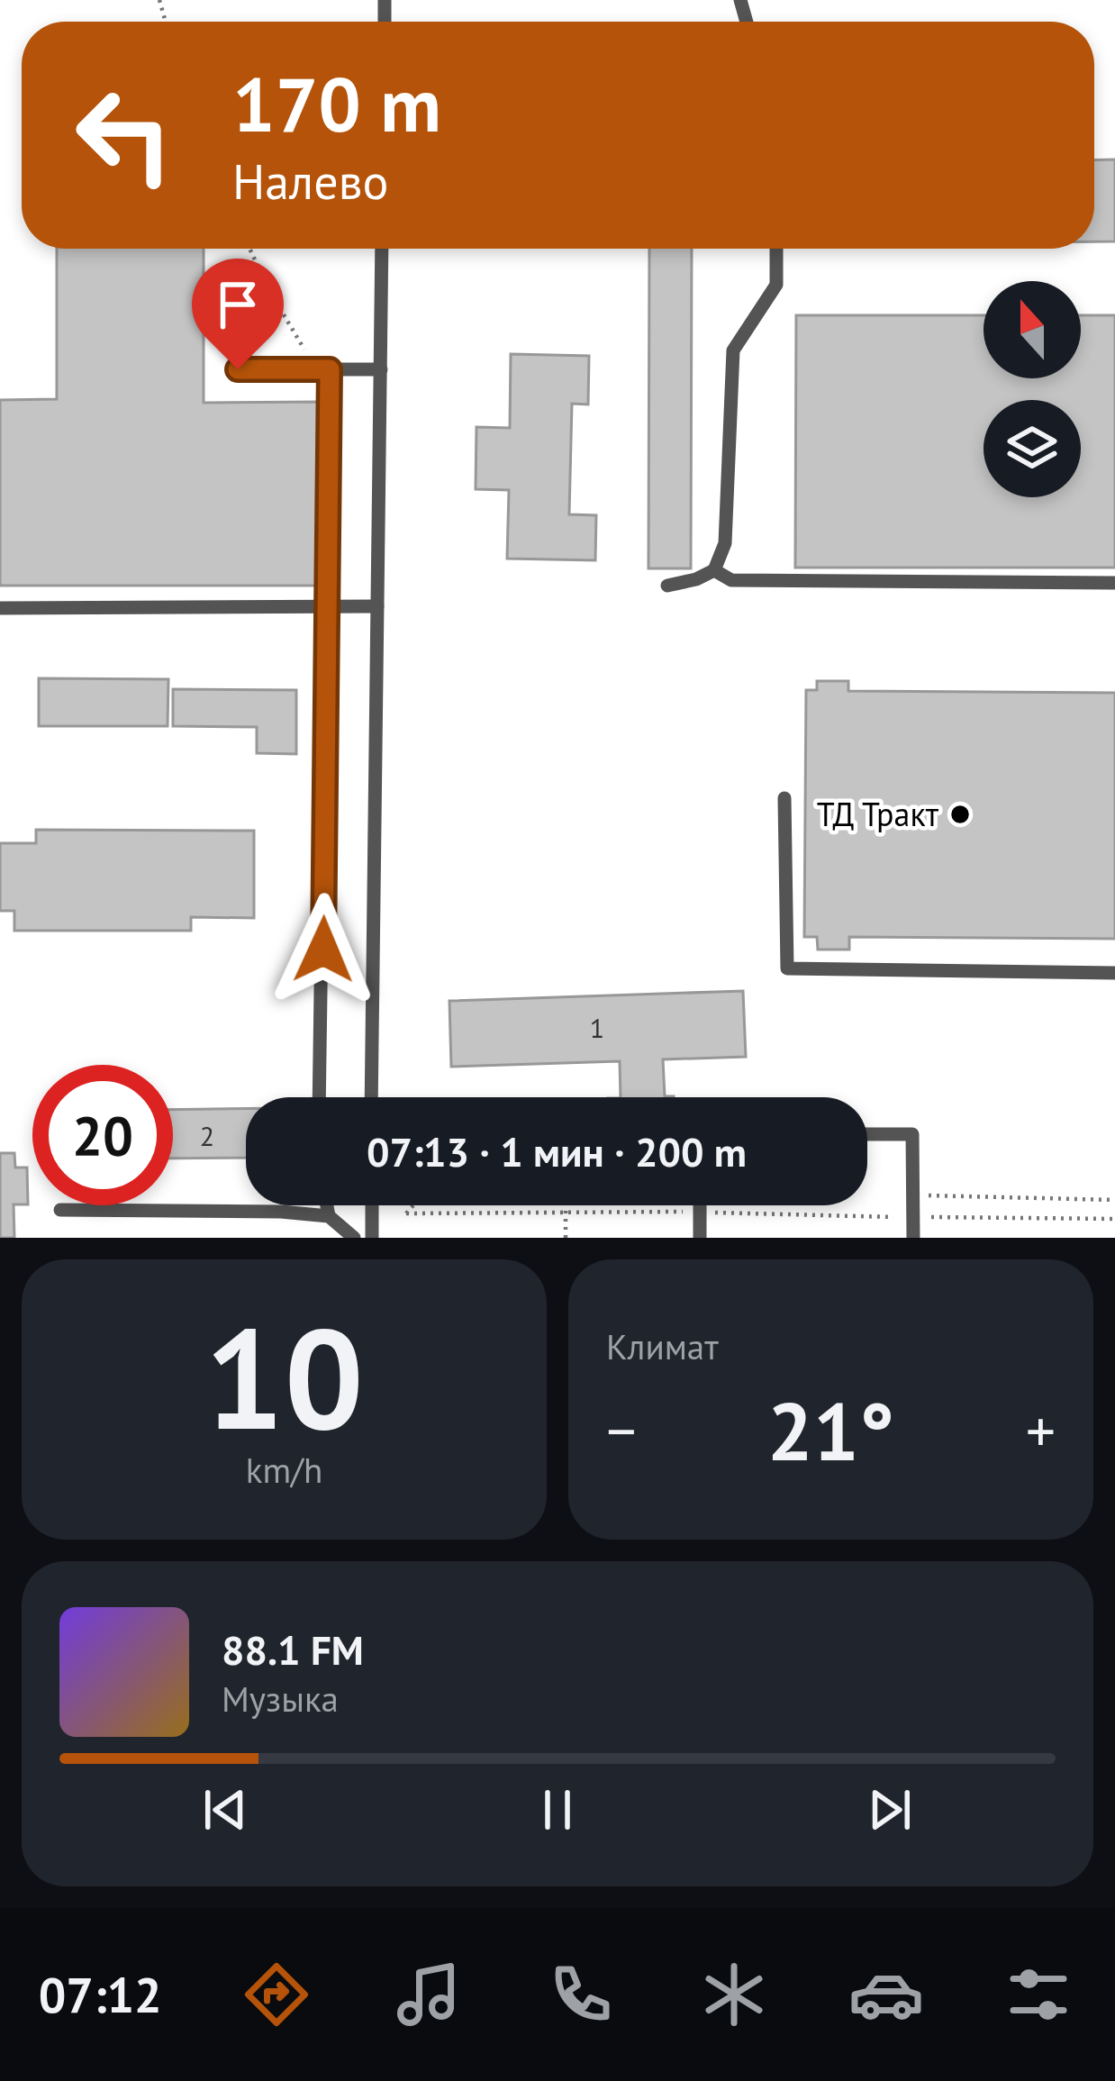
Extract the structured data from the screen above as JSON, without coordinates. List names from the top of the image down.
{
  "places": ["ТД Тракт"],
  "house_numbers": ["1", "2"],
  "north": "top",
  "page": {
    "turn": ["170 m", "Налево"],
    "limit": "20",
    "trip": "07:13 · 1 мин · 200 m",
    "tile": [
      ["10", "km/h"],
      "Климат"
    ],
    "heat": ["−", "21°", "+"],
    "song": ["88.1 FM", "Музыка"],
    "tabs": "07:12"
  }
}
